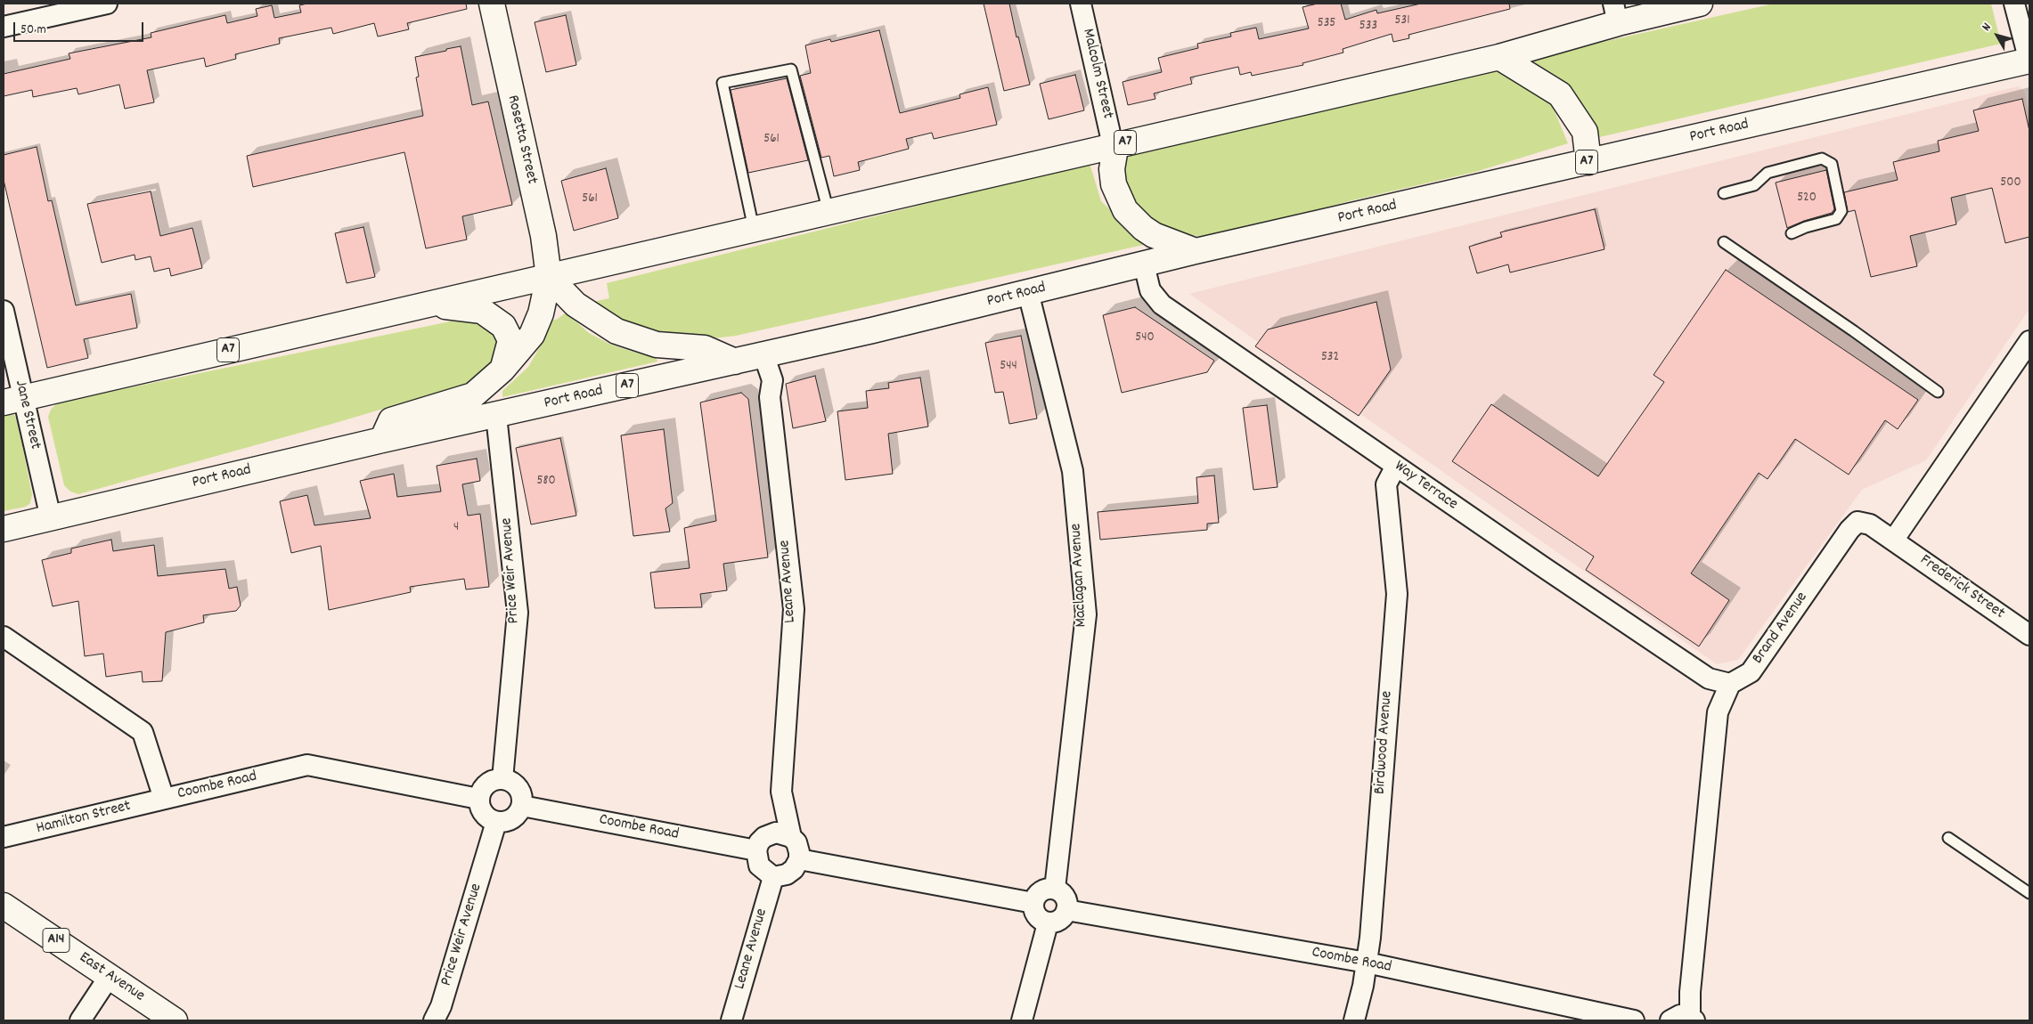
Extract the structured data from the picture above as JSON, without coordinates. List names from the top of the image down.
{
  "streets": {
    "main road": [
      "Port Road",
      "Rosetta Street",
      "A7",
      "A14",
      "East Avenue"
    ],
    "street": [
      "Malcolm Street",
      "Jane Street",
      "Way Terrace",
      "Price Weir Avenue",
      "Maclagan Avenue",
      "Leane Avenue",
      "Frederick Street",
      "Brand Avenue",
      "Birdwood Avenue",
      "Coombe Road",
      "Hamilton Street"
    ]
  },
  "crossings": [
    ["Malcolm Street", "A7"],
    ["Port Road", "Rosetta Street"],
    ["Port Road", "Jane Street"],
    ["Port Road", "Way Terrace"],
    ["Port Road", "Price Weir Avenue"],
    ["Port Road", "Maclagan Avenue"],
    ["Port Road", "Leane Avenue"],
    ["Rosetta Street", "A7"],
    ["A7", "Jane Street"],
    ["Way Terrace", "Brand Avenue"],
    ["Way Terrace", "Birdwood Avenue"],
    ["Price Weir Avenue", "Coombe Road"],
    ["Maclagan Avenue", "Coombe Road"],
    ["Leane Avenue", "Coombe Road"],
    ["Frederick Street", "Brand Avenue"],
    ["Birdwood Avenue", "Coombe Road"],
    ["Coombe Road", "Hamilton Street"]
  ],
  "house_numbers": [
    "531",
    "535",
    "533",
    "561",
    "500",
    "520",
    "561",
    "540",
    "532",
    "544",
    "580",
    "4"
  ],
  "scale_bar": "50 m",
  "north": "top left"
}
